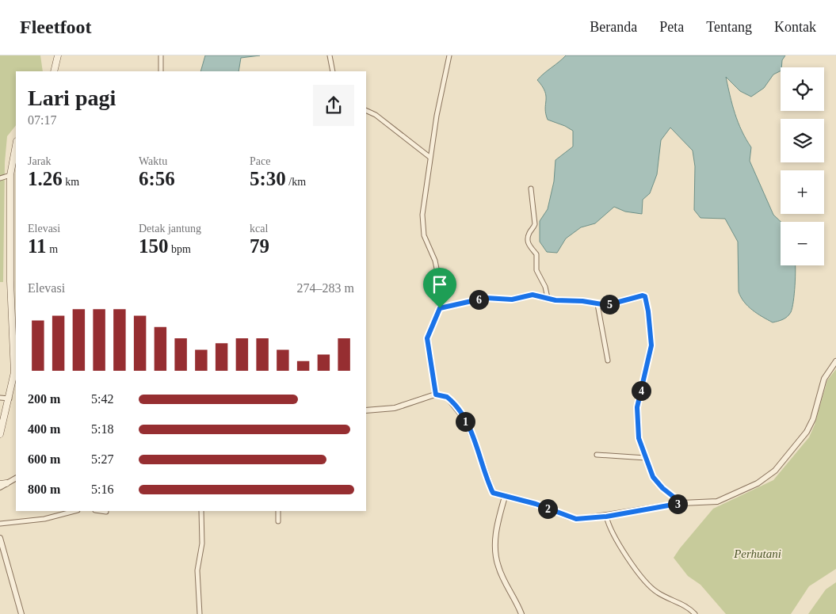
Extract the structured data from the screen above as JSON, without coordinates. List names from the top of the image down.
{
  "parks": ["Perhutani"],
  "page": {
    "header": "Fleetfoot",
    "nav": [
      "Beranda",
      "Peta",
      "Tentang",
      "Kontak"
    ],
    "map_buttons": ["+", "−"],
    "heading": ["Lari pagi", "07:17"],
    "stats": [
      ["Jarak", "1.26 km"],
      ["Waktu", "6:56"],
      ["Pace", "5:30 /km"],
      ["Elevasi", "11 m"],
      ["Detak jantung", "150 bpm"],
      ["kcal", "79"]
    ],
    "chart": ["Elevasi", "274–283 m"],
    "pins": [
      "6",
      "5",
      "4",
      "1",
      "3",
      "2"
    ],
    "list": [
      {
        "name": "200 m",
        "note": "5:42"
      },
      {
        "name": "400 m",
        "note": "5:18"
      },
      {
        "name": "600 m",
        "note": "5:27"
      },
      {
        "name": "800 m",
        "note": "5:16"
      }
    ]
  }
}
